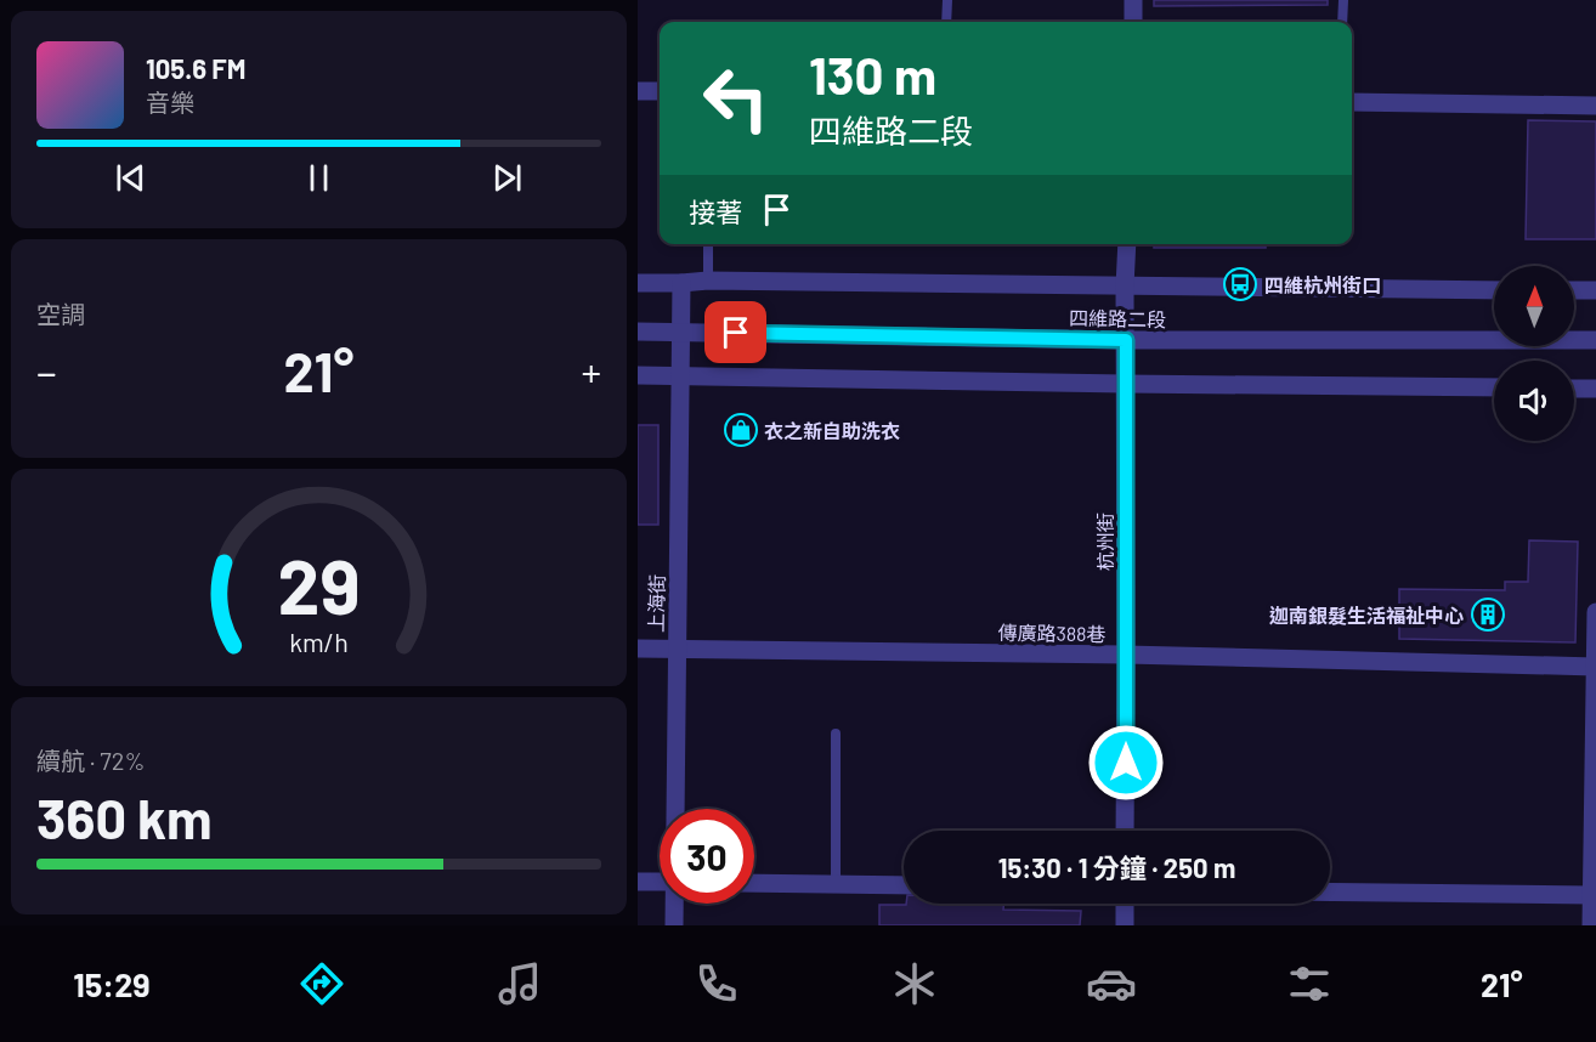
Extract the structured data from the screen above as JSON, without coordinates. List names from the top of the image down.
{
  "streets": {
    "street": [
      "四維路二段",
      "杭州街",
      "上海街",
      "傳廣路388巷"
    ]
  },
  "crossings": [
    ["四維路二段", "杭州街"],
    ["四維路二段", "上海街"],
    ["杭州街", "傳廣路388巷"],
    ["上海街", "傳廣路388巷"]
  ],
  "places": {
    "bus stop": ["四維杭州街口"],
    "shop": ["衣之新自助洗衣"],
    "building": ["迦南銀髮生活福祉中心"]
  },
  "north": "top",
  "page": {
    "turn": ["130 m", "四維路二段"],
    "song": ["105.6 FM", "音樂"],
    "then": "接著",
    "tile": [
      "空調",
      ["續航 · 72%", "360 km"]
    ],
    "heat": ["−", "21°", "+"],
    "limit": "30",
    "trip": "15:30 · 1 分鐘 · 250 m",
    "tabs": ["15:29", "21°"],
    "gauge": ["29", "km/h"]
  }
}
